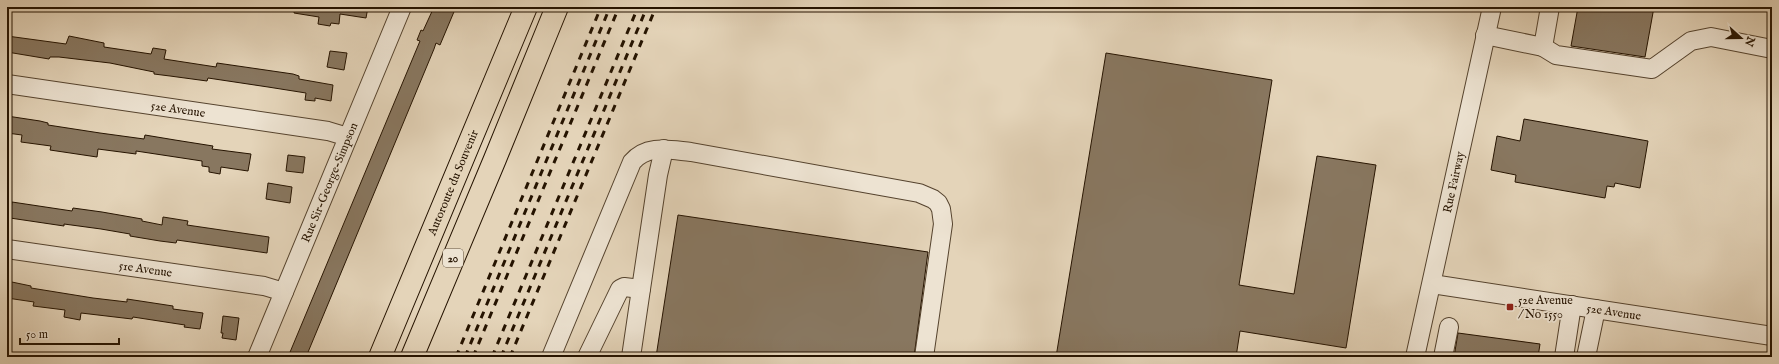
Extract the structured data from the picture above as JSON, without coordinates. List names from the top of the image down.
{
  "streets": {
    "highway": ["Autoroute du Souvenir", "20"],
    "street": [
      "52e Avenue",
      "Rue Sir-George-Simpson",
      "Rue Fairway",
      "51e Avenue"
    ]
  },
  "crossings": [
    ["52e Avenue", "Rue Sir-George-Simpson"],
    ["52e Avenue", "Rue Fairway"],
    ["Rue Sir-George-Simpson", "51e Avenue"]
  ],
  "places": {
    "transit": ["52e Avenue / No 1550"]
  },
  "scale_bar": "50 m",
  "north": "right"
}
